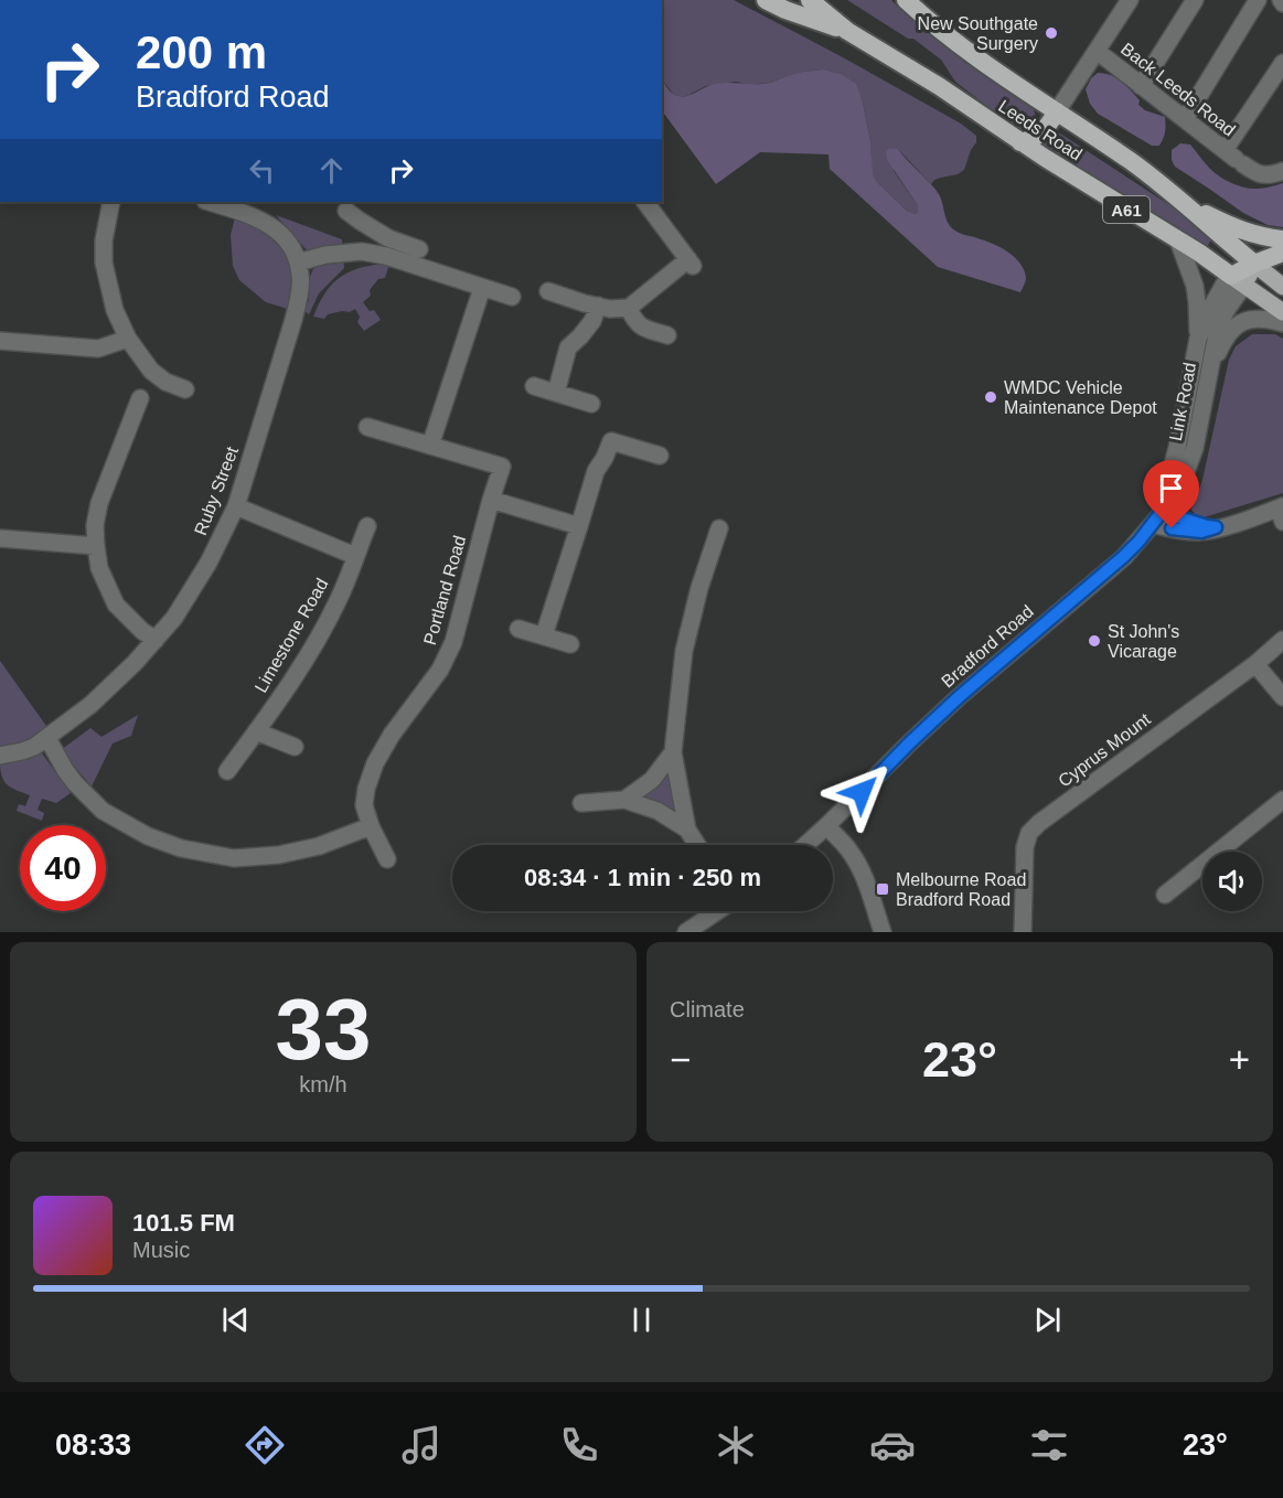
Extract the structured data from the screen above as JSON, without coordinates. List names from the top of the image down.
{
  "streets": {
    "highway": ["Leeds Road", "A61"],
    "street": [
      "Back Leeds Road",
      "Link Road",
      "Ruby Street",
      "Portland Road",
      "Limestone Road",
      "Bradford Road",
      "Cyprus Mount"
    ]
  },
  "crossings": [
    ["Leeds Road", "Link Road"],
    ["Link Road", "Bradford Road"]
  ],
  "places": {
    "other": ["New Southgate Surgery", "WMDC Vehicle Maintenance Depot", "St John's Vicarage"],
    "transit": ["Melbourne Road Bradford Road"]
  },
  "page": {
    "turn": ["200 m", "Bradford Road"],
    "limit": "40",
    "trip": "08:34 · 1 min · 250 m",
    "tile": [
      ["33", "km/h"],
      "Climate"
    ],
    "heat": ["−", "23°", "+"],
    "song": ["101.5 FM", "Music"],
    "tabs": ["08:33", "23°"]
  }
}
